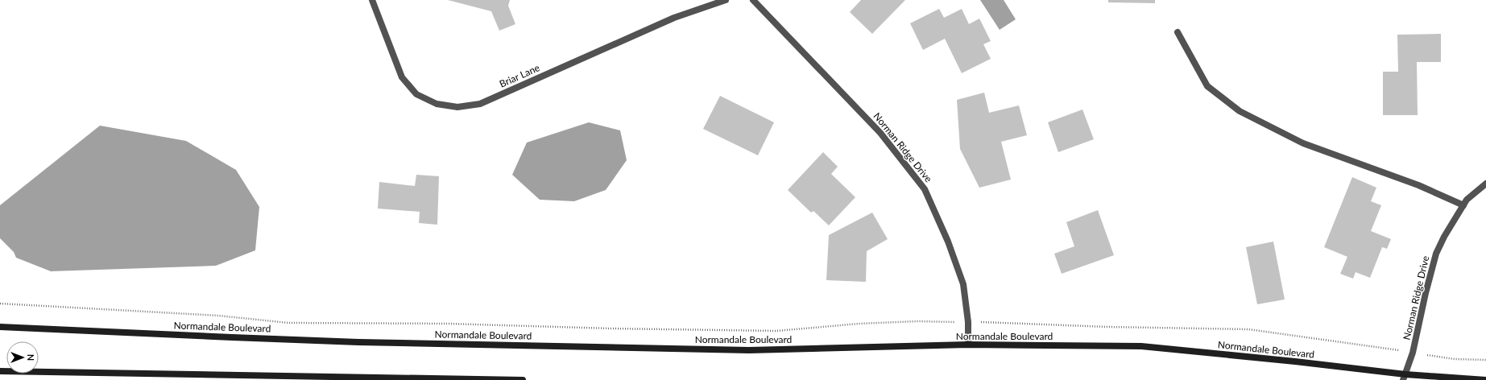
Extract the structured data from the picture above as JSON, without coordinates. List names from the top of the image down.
{
  "streets": {
    "main road": ["Normandale Boulevard"],
    "street": ["Briar Lane", "Norman Ridge Drive"]
  },
  "crossings": [
    ["Norman Ridge Drive", "Normandale Boulevard"]
  ],
  "north": "right"
}
